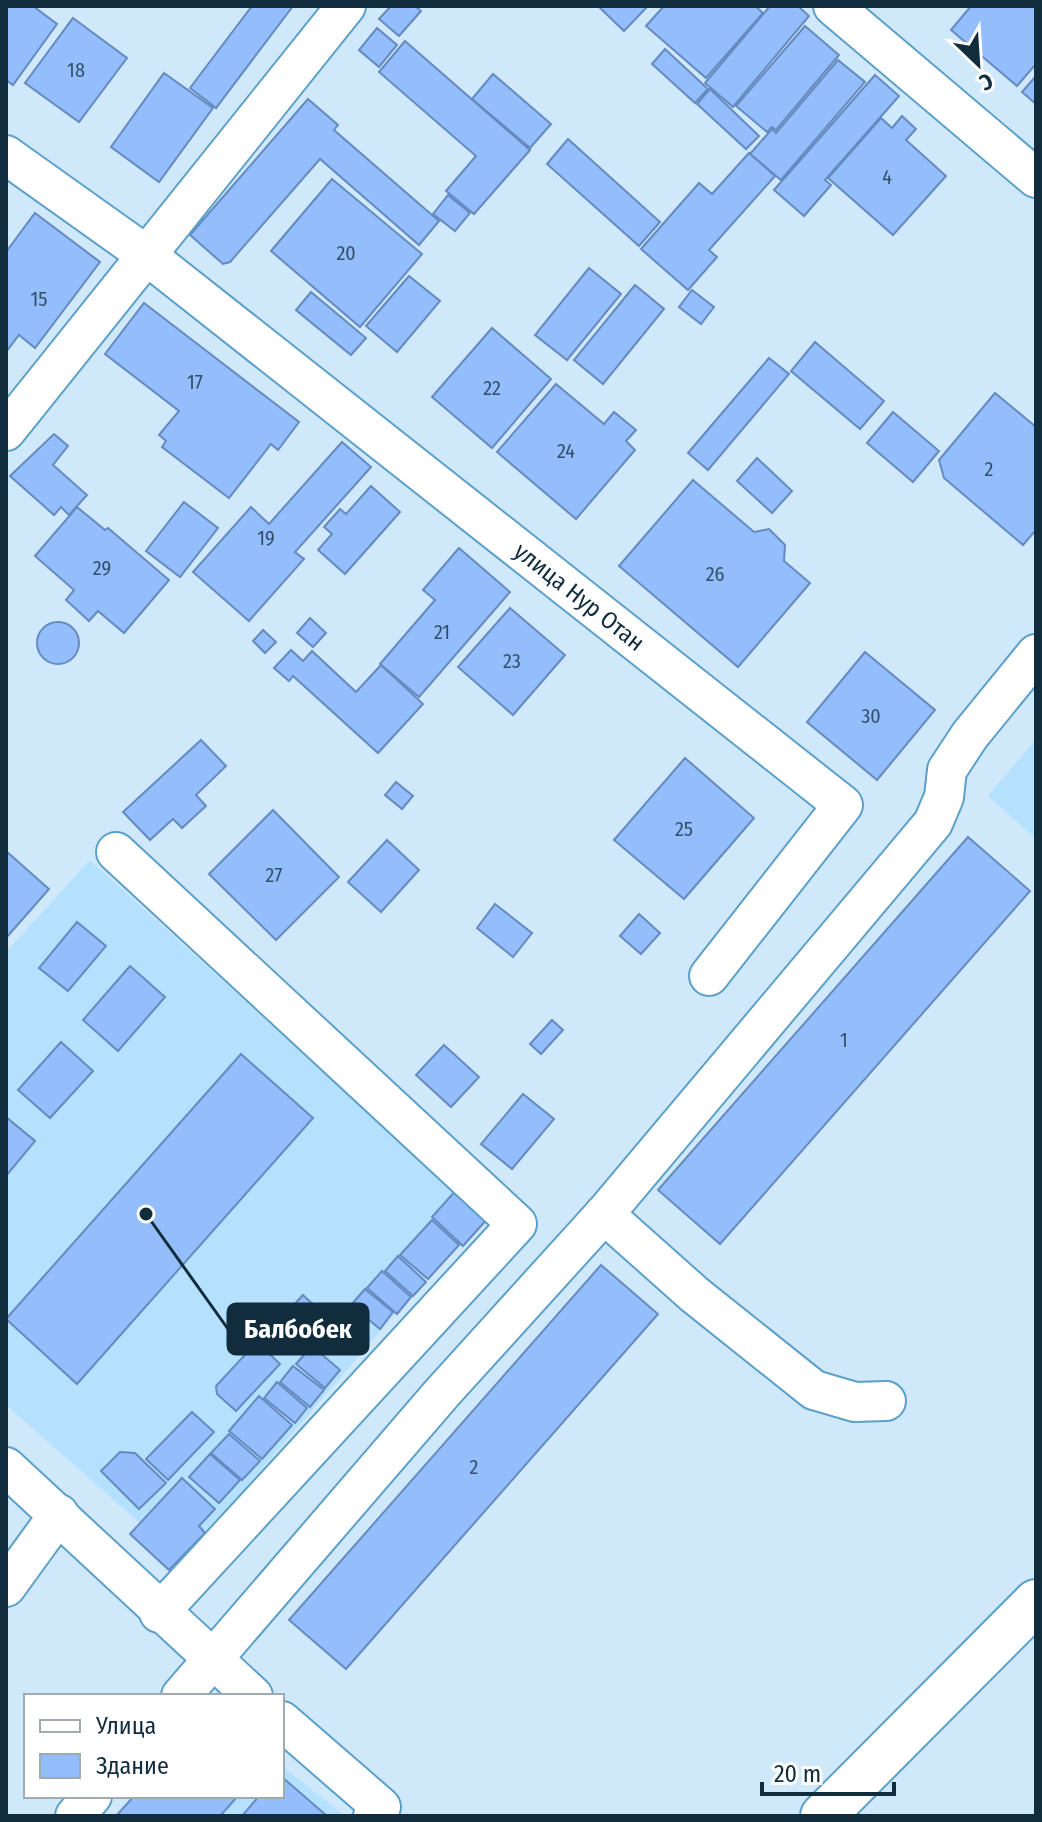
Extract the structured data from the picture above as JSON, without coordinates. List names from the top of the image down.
{
  "streets": {
    "street": ["улица Нур Отан"]
  },
  "places": ["Балбобек"],
  "house_numbers": [
    "18",
    "4",
    "20",
    "15",
    "17",
    "22",
    "24",
    "2",
    "19",
    "29",
    "26",
    "21",
    "23",
    "30",
    "25",
    "27",
    "1",
    "2"
  ],
  "legend": ["Улица", "Здание"],
  "scale_bar": "20 m",
  "north": "bottom right"
}
